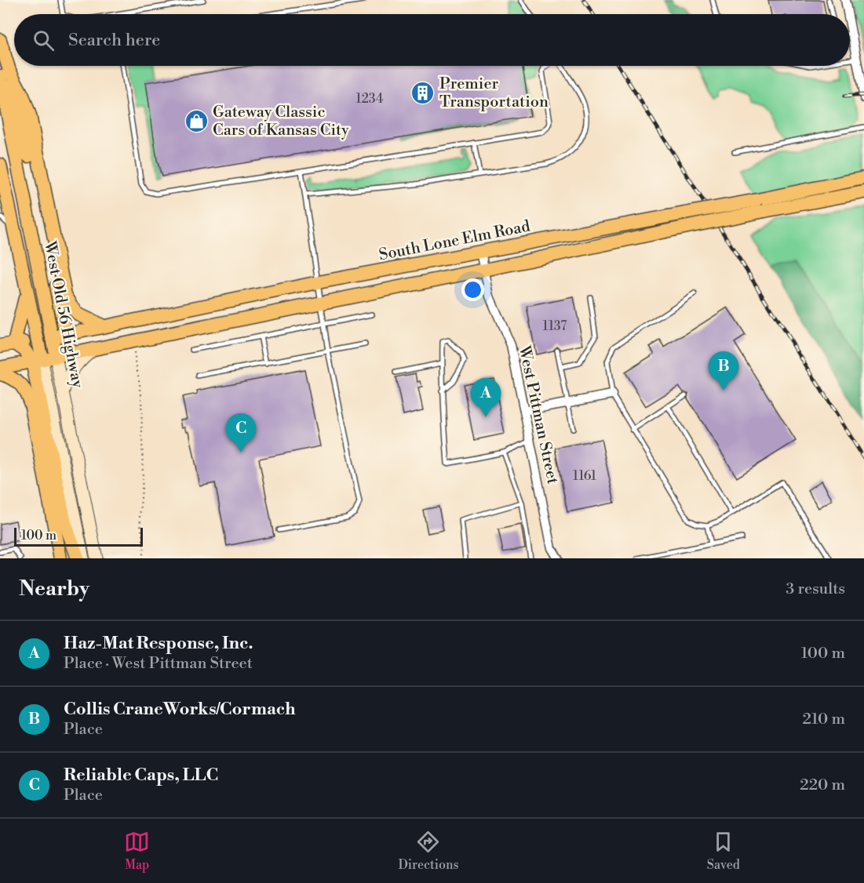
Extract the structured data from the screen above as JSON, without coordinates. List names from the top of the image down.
{
  "streets": {
    "main road": ["South Lone Elm Road", "West Old 56 Highway"],
    "street": ["West Pittman Street"]
  },
  "crossings": [
    ["South Lone Elm Road", "West Old 56 Highway"],
    ["South Lone Elm Road", "West Pittman Street"]
  ],
  "places": {
    "building": ["Premier Transportation"],
    "shop": ["Gateway Classic Cars of Kansas City"]
  },
  "house_numbers": ["1234", "1137", "1161"],
  "scale_bar": "100 m",
  "page": {
    "search": "Search here",
    "pins": ["B", "A", "C"],
    "scale": "100 m",
    "heading": ["Nearby", "3 results"],
    "list": [
      {
        "mark": "A",
        "name": "Haz-Mat Response, Inc.",
        "note": "Place · West Pittman Street",
        "value": "100 m"
      },
      {
        "mark": "B",
        "name": "Collis CraneWorks/Cormach",
        "note": "Place",
        "value": "210 m"
      },
      {
        "mark": "C",
        "name": "Reliable Caps, LLC",
        "note": "Place",
        "value": "220 m"
      }
    ],
    "nav": ["Map", "Directions", "Saved"]
  }
}
